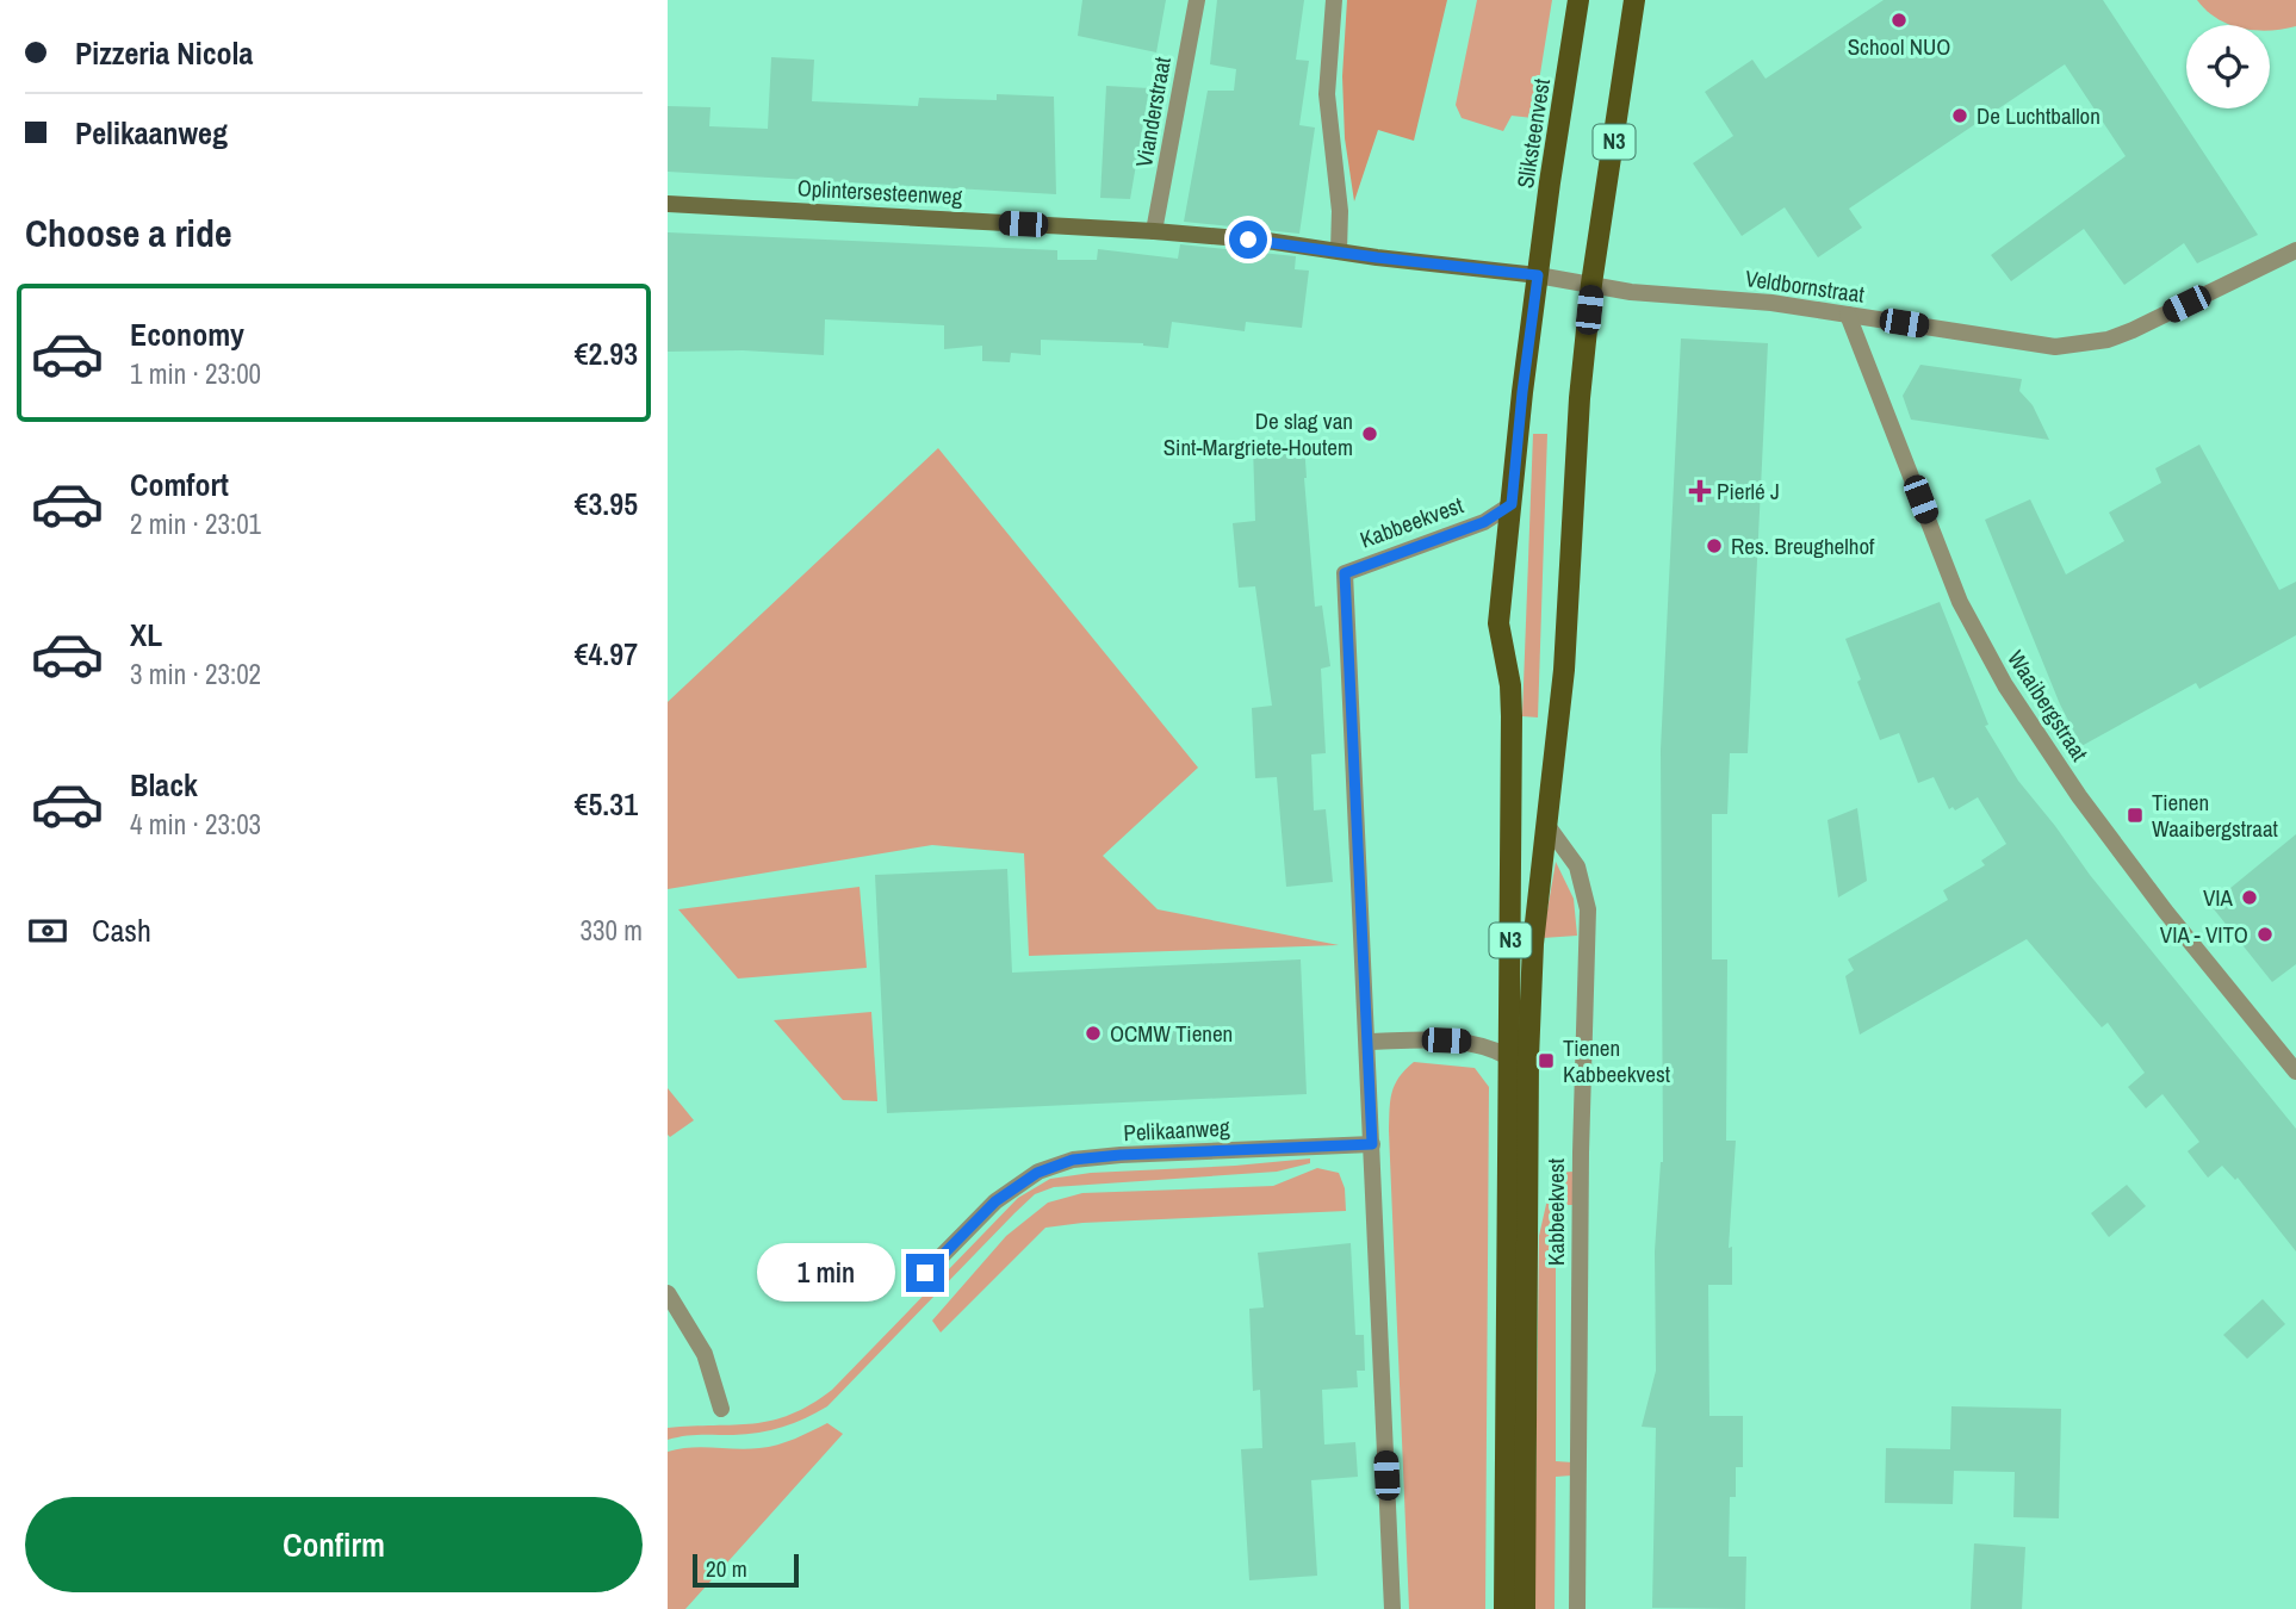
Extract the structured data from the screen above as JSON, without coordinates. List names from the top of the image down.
{
  "streets": {
    "main road": ["Sliksteenvest", "N3", "Kabbeekvest"],
    "street": [
      "Vianderstraat",
      "Oplintersesteenweg",
      "Veldbornstraat",
      "Waaibergstraat",
      "Pelikaanweg"
    ]
  },
  "crossings": [
    ["Vianderstraat", "Oplintersesteenweg"],
    ["Sliksteenvest", "Oplintersesteenweg"],
    ["Sliksteenvest", "Veldbornstraat"],
    ["Sliksteenvest", "Kabbeekvest"],
    ["N3", "Veldbornstraat"],
    ["N3", "Kabbeekvest"],
    ["Oplintersesteenweg", "Veldbornstraat"],
    ["Oplintersesteenweg", "Kabbeekvest"],
    ["Veldbornstraat", "Kabbeekvest"],
    ["Veldbornstraat", "Waaibergstraat"],
    ["Kabbeekvest", "Pelikaanweg"]
  ],
  "places": {
    "other": [
      "School NUO",
      "De Luchtballon",
      "De slag van Sint-Margriete-Houtem",
      "Res. Breughelhof",
      "VIA",
      "VIA - VITO",
      "OCMW Tienen"
    ],
    "health": ["Pierlé J"],
    "transit": ["Tienen Waaibergstraat", "Tienen Kabbeekvest"]
  },
  "scale_bar": "20 m",
  "page": {
    "banner": ["Pizzeria Nicola", "Pelikaanweg"],
    "heading": "Choose a ride",
    "list": [
      {
        "name": "Economy",
        "note": "1 min · 23:00",
        "value": "€2.93"
      },
      {
        "name": "Comfort",
        "note": "2 min · 23:01",
        "value": "€3.95"
      },
      {
        "name": "XL",
        "note": "3 min · 23:02",
        "value": "€4.97"
      },
      {
        "name": "Black",
        "note": "4 min · 23:03",
        "value": "€5.31"
      }
    ],
    "pay": ["Cash", "330 m"],
    "bubble": "1 min",
    "buttons": "Confirm",
    "scale": "20 m"
  }
}
